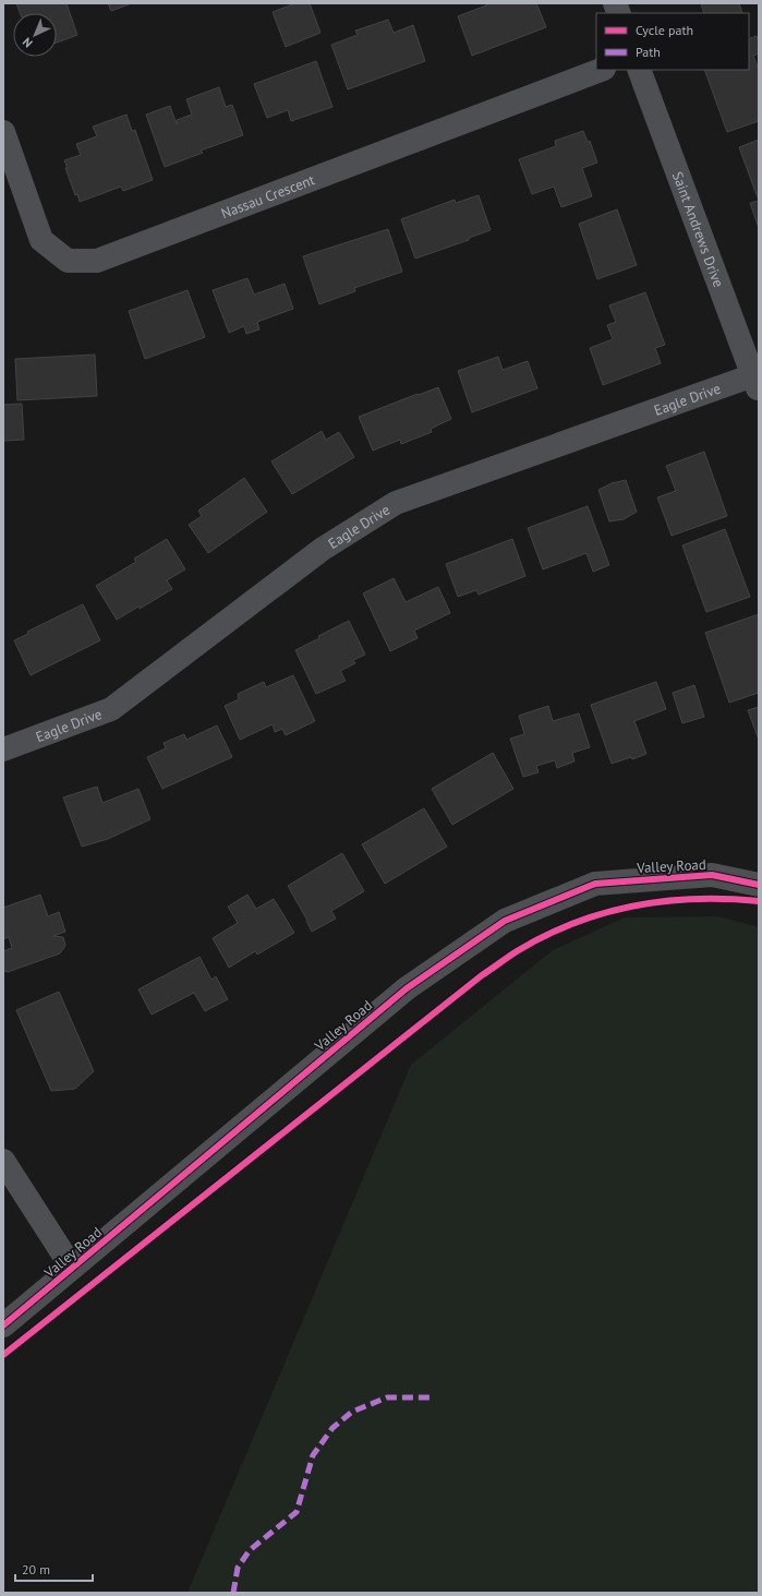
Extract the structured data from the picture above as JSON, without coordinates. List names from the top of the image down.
{
  "streets": {
    "street": [
      "Nassau Crescent",
      "Saint Andrews Drive",
      "Eagle Drive",
      "Valley Road"
    ]
  },
  "crossings": [
    ["Saint Andrews Drive", "Eagle Drive"]
  ],
  "legend": ["Cycle path", "Path"],
  "scale_bar": "20 m",
  "north": "bottom left"
}
